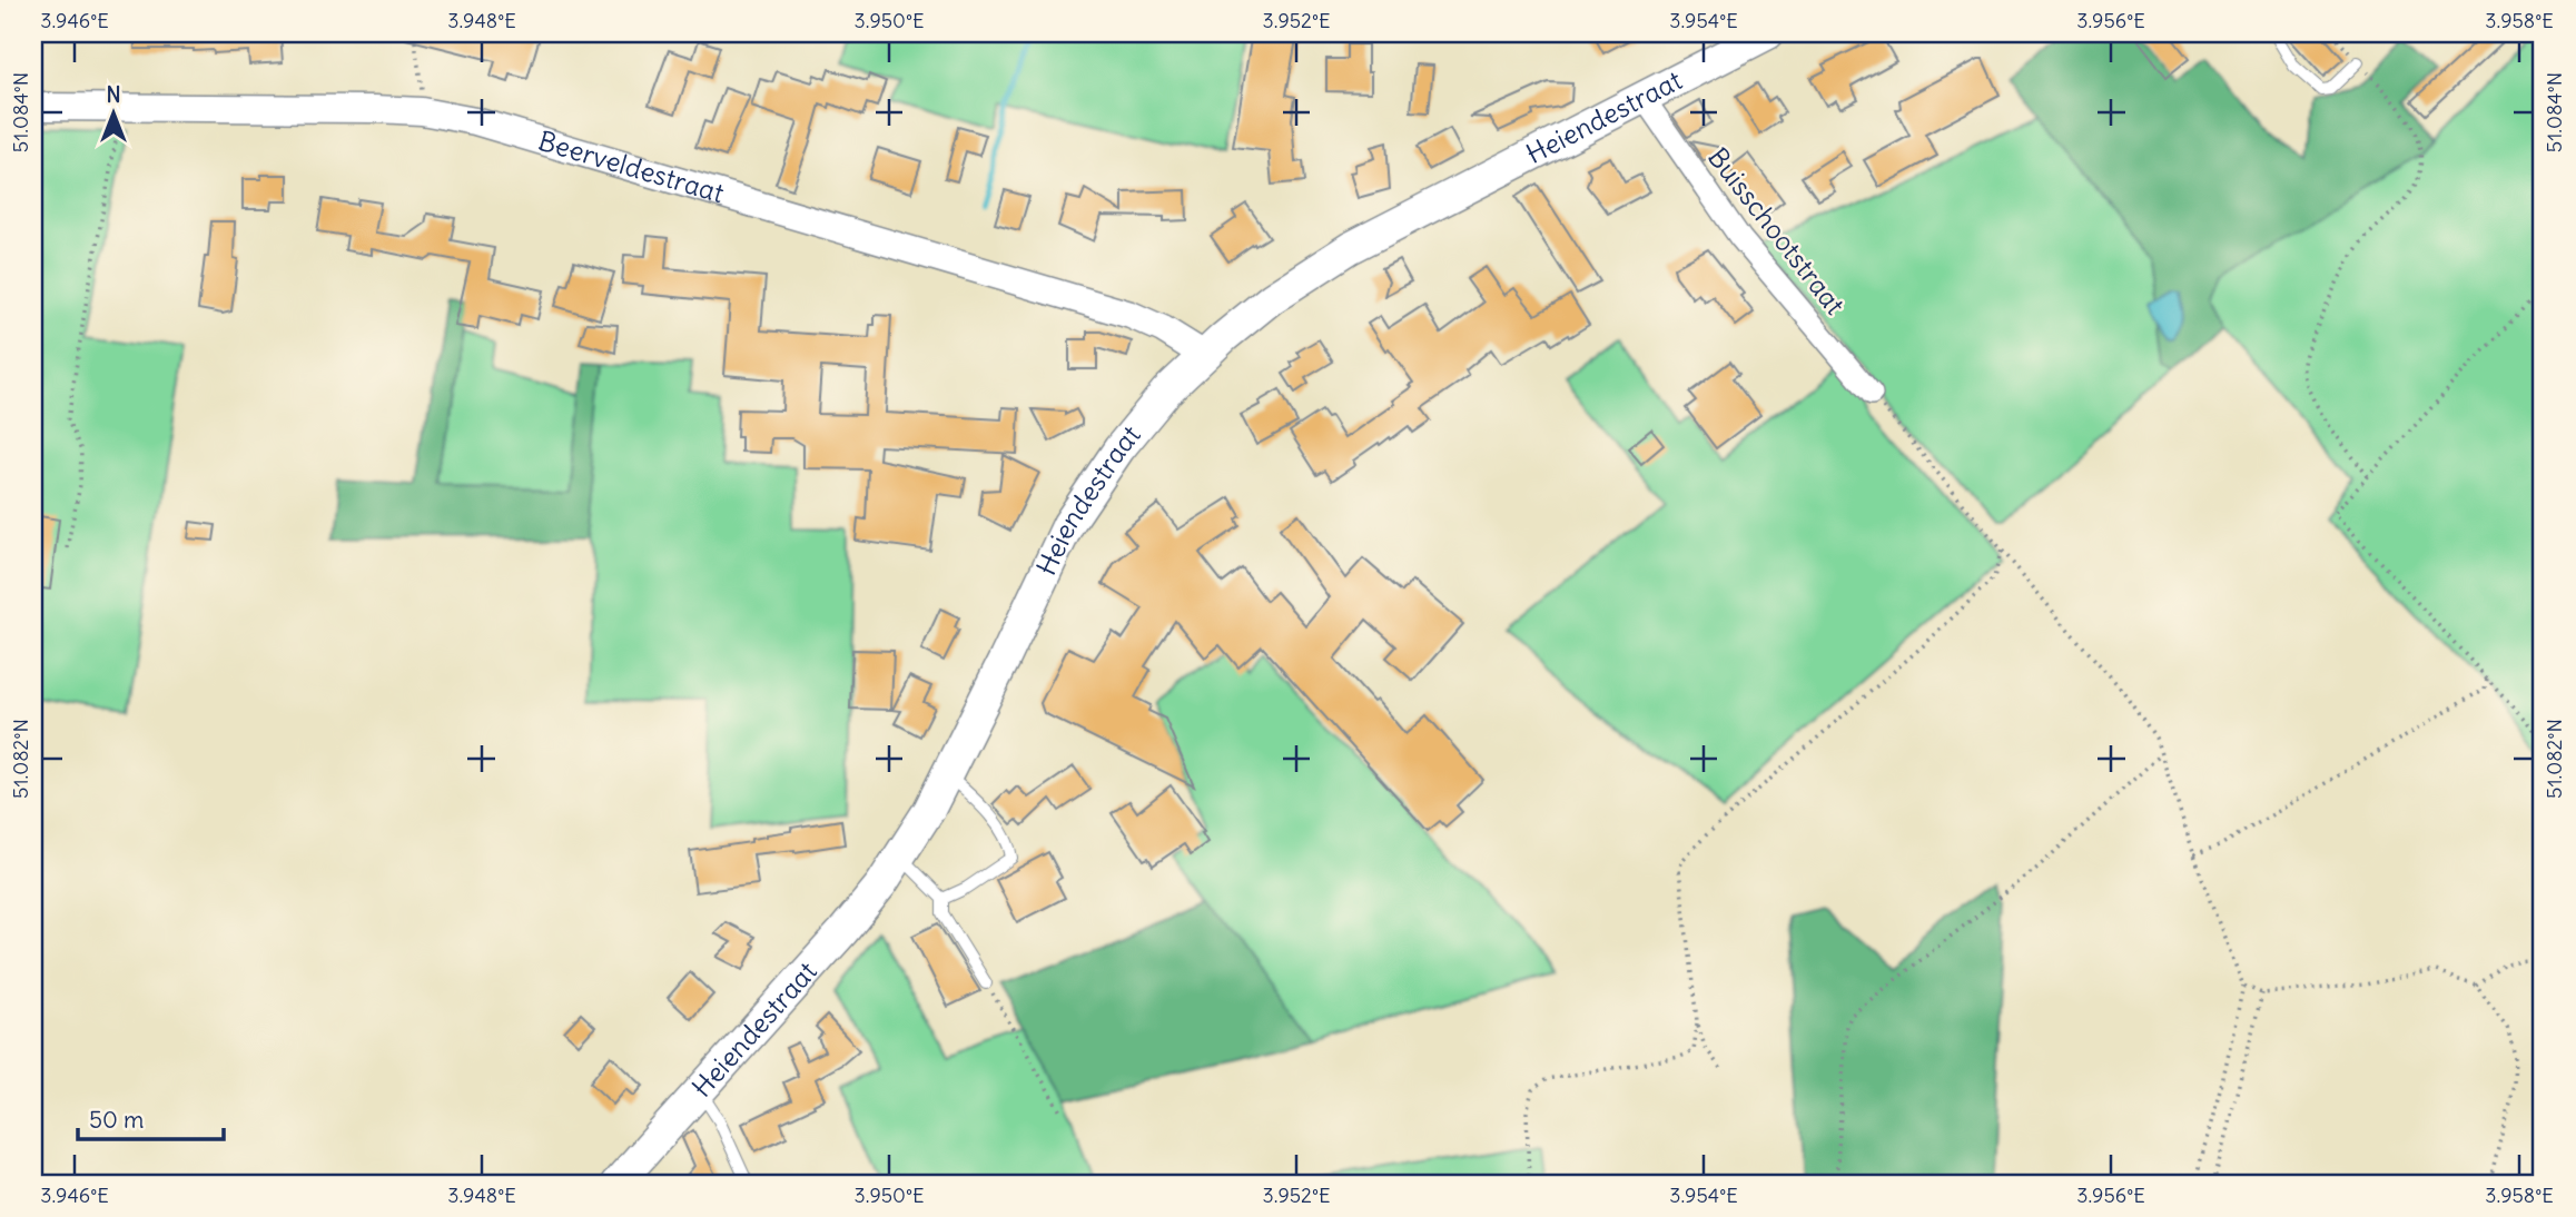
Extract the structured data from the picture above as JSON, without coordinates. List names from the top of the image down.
{
  "streets": {
    "main road": ["Heiendestraat"],
    "street": ["Beerveldestraat", "Buisschootstraat"]
  },
  "crossings": [
    ["Heiendestraat", "Beerveldestraat"],
    ["Heiendestraat", "Buisschootstraat"]
  ],
  "scale_bar": "50 m",
  "north": "top",
  "coordinates": [
    "3.946°E",
    "3.948°E",
    "3.950°E",
    "3.952°E",
    "3.954°E",
    "3.956°E",
    "3.958°E",
    "51.084°N",
    "51.082°N"
  ]
}
